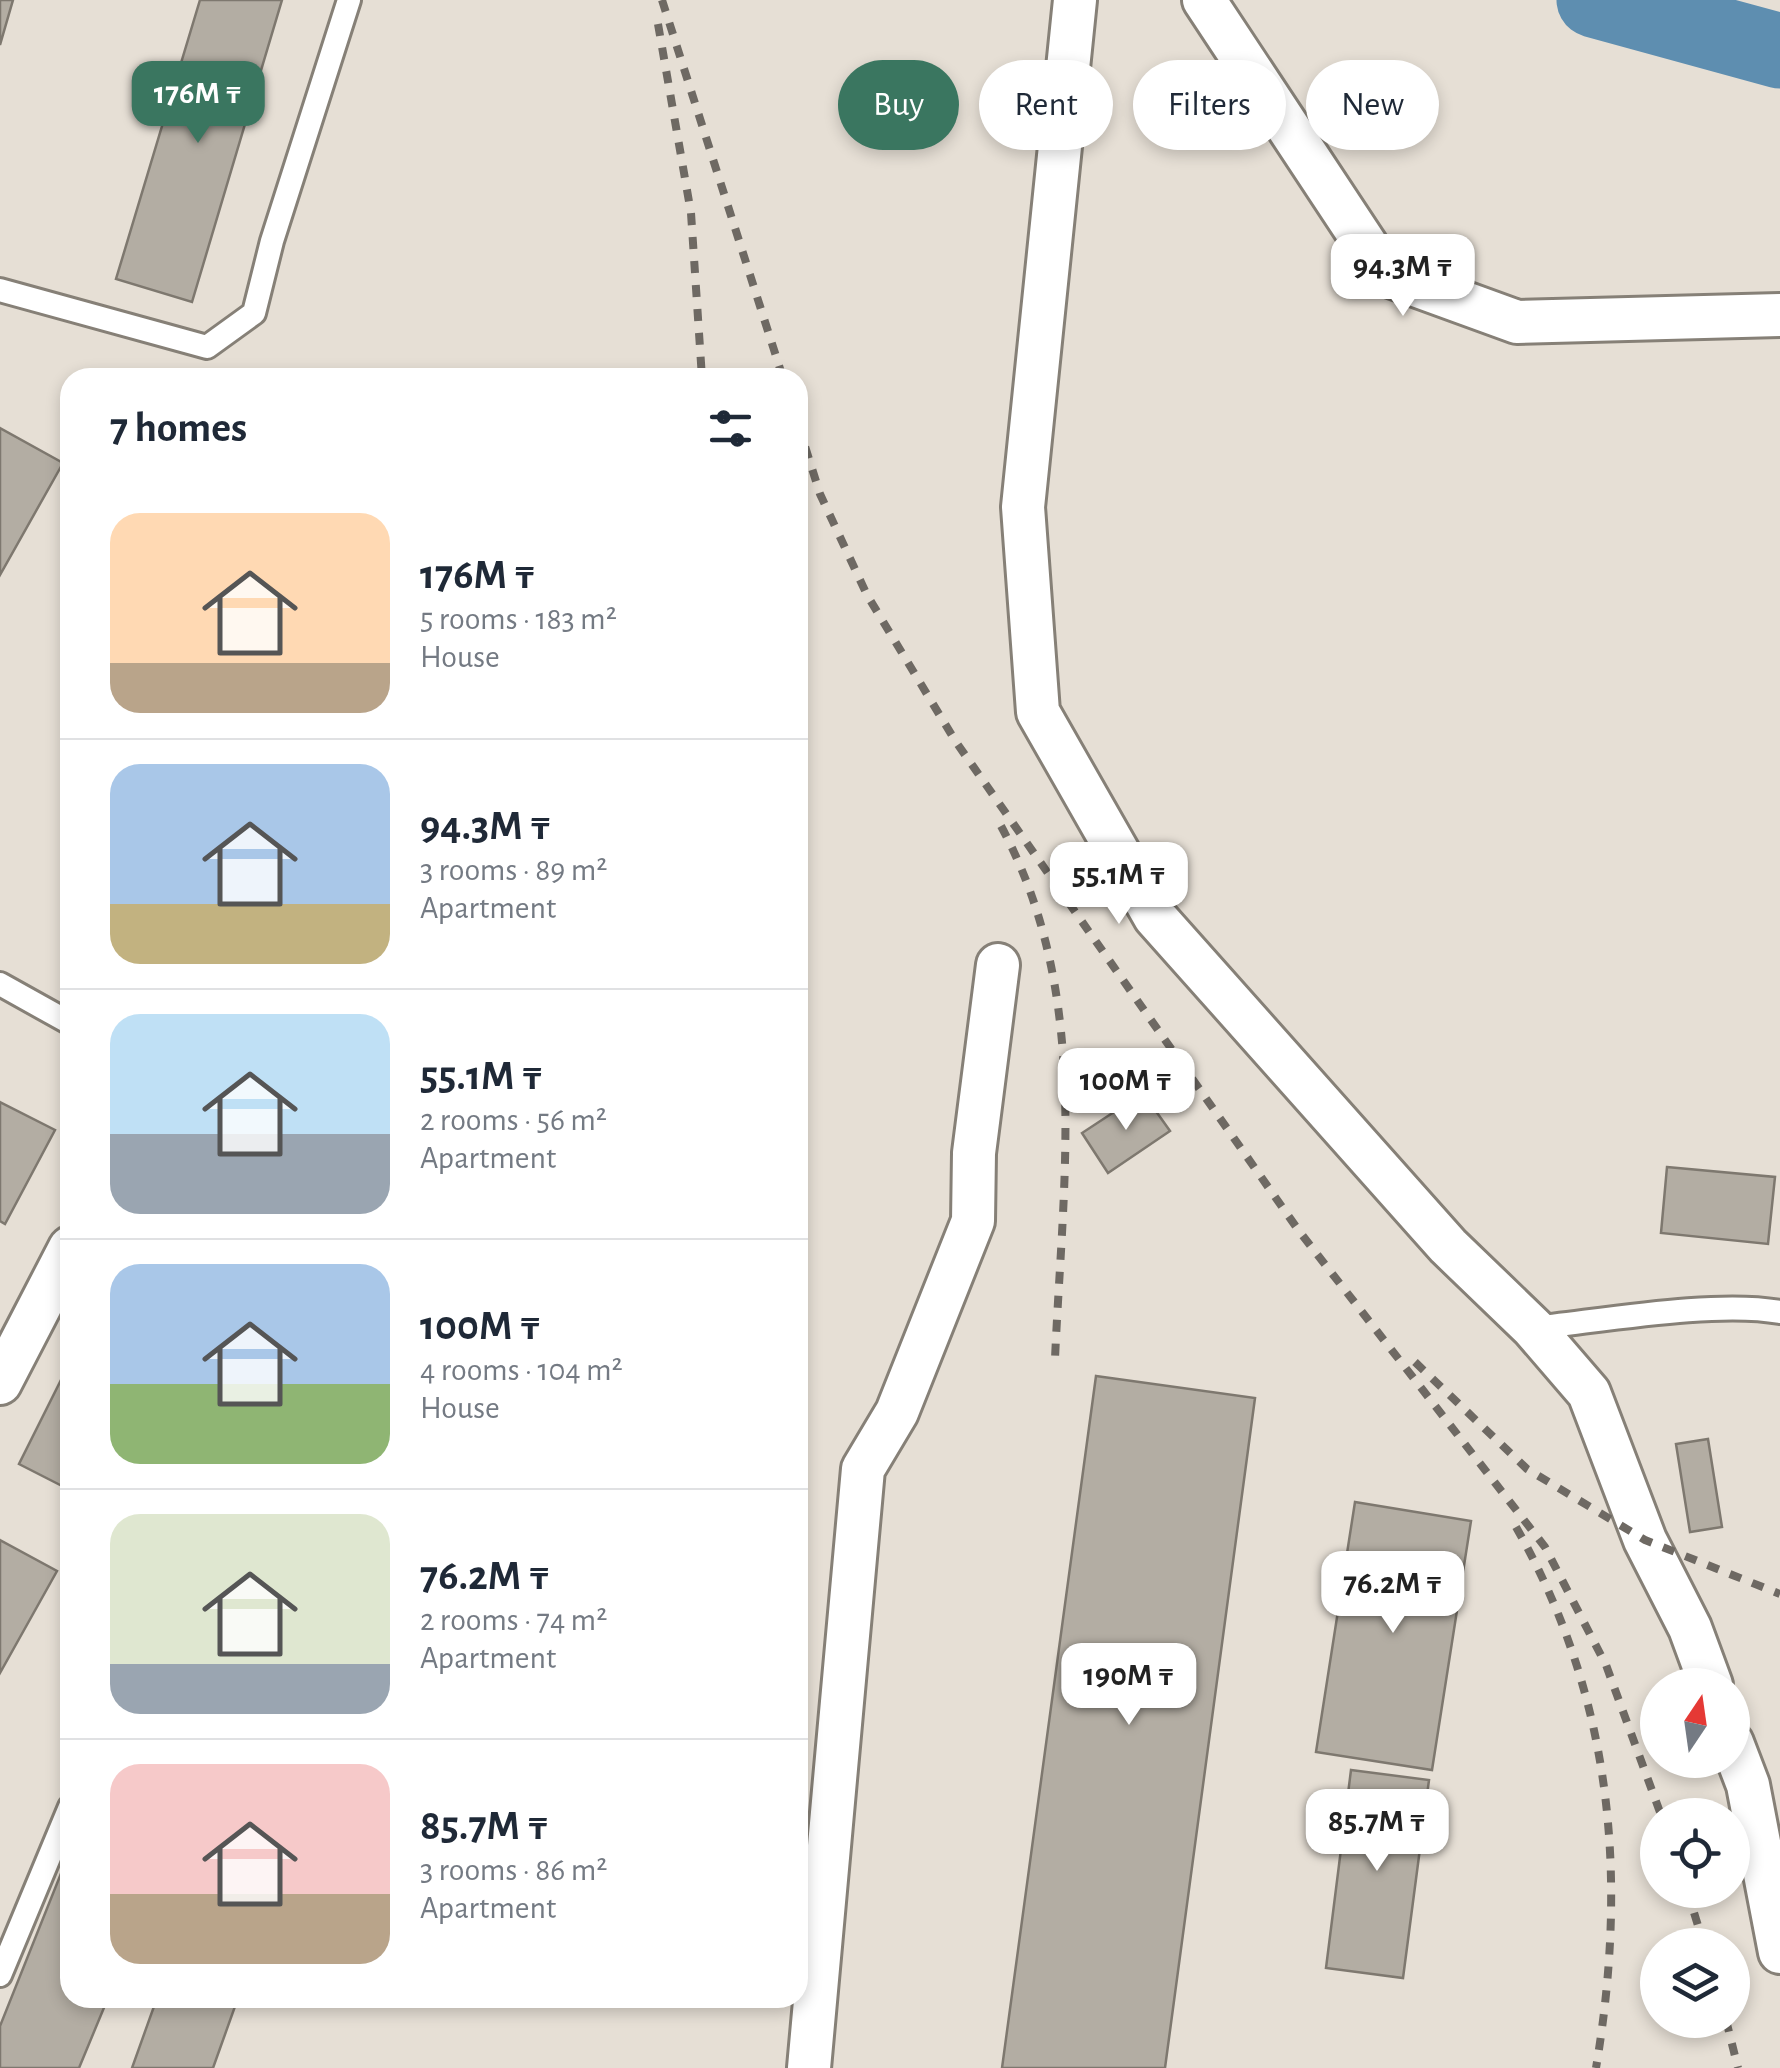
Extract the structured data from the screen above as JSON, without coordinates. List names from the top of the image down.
{
  "north": "top",
  "page": {
    "chip": [
      "Buy",
      "Rent",
      "Filters",
      "New"
    ],
    "price": [
      "176M ₸",
      "94.3M ₸",
      "55.1M ₸",
      "100M ₸",
      "76.2M ₸",
      "190M ₸",
      "85.7M ₸"
    ],
    "heading": "7 homes",
    "list": [
      {
        "name": "176M ₸",
        "note": "5 rooms · 183 m² · House"
      },
      {
        "name": "94.3M ₸",
        "note": "3 rooms · 89 m² · Apartment"
      },
      {
        "name": "55.1M ₸",
        "note": "2 rooms · 56 m² · Apartment"
      },
      {
        "name": "100M ₸",
        "note": "4 rooms · 104 m² · House"
      },
      {
        "name": "76.2M ₸",
        "note": "2 rooms · 74 m² · Apartment"
      },
      {
        "name": "85.7M ₸",
        "note": "3 rooms · 86 m² · Apartment"
      }
    ]
  }
}
